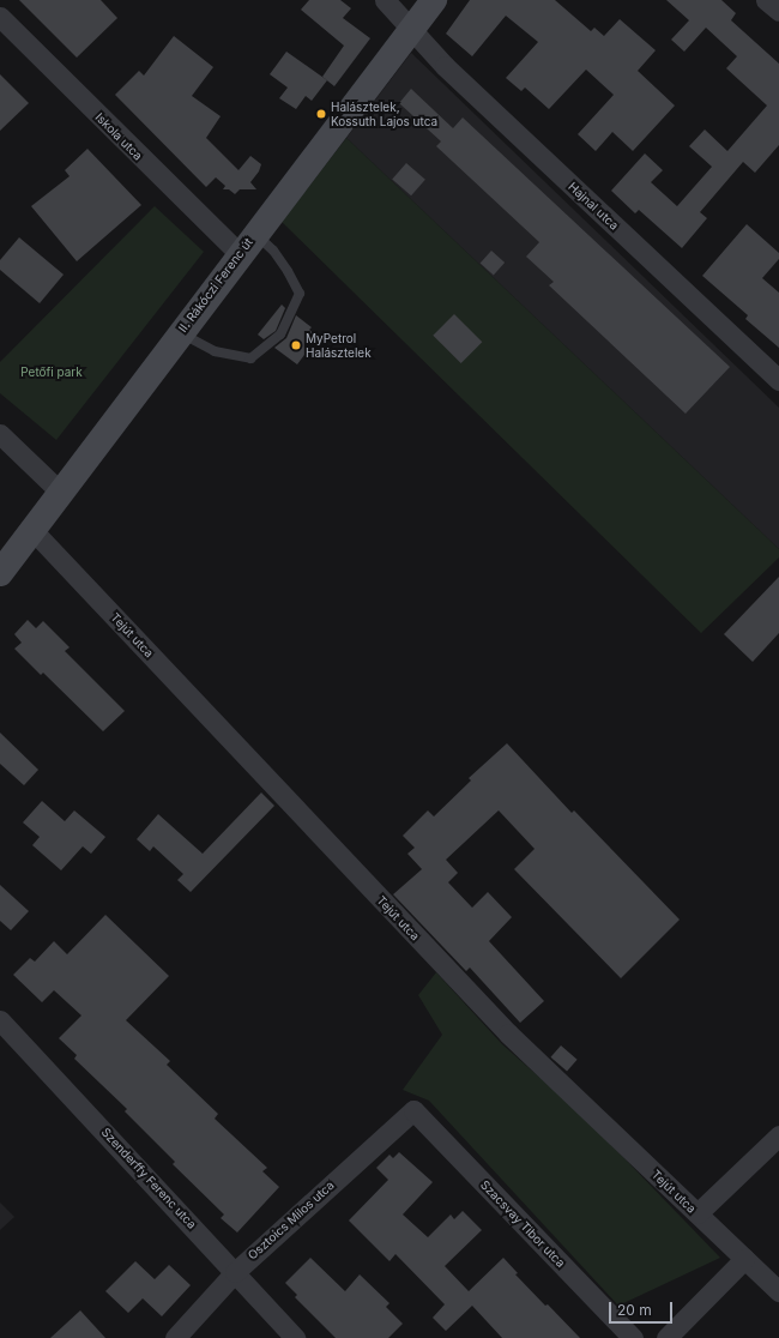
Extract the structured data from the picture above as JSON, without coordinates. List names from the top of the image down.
{
  "streets": {
    "main road": ["II. Rákóczi Ferenc út"],
    "street": [
      "Iskola utca",
      "Hajnal utca",
      "Tejút utca",
      "Szenderffy Ferenc utca",
      "Osztoics Milos utca",
      "Szacsvay Tibor utca"
    ]
  },
  "crossings": [
    ["Iskola utca", "II. Rákóczi Ferenc út"],
    ["Hajnal utca", "II. Rákóczi Ferenc út"],
    ["II. Rákóczi Ferenc út", "Tejút utca"],
    ["Szenderffy Ferenc utca", "Osztoics Milos utca"],
    ["Osztoics Milos utca", "Szacsvay Tibor utca"]
  ],
  "parks": ["Petőfi park"],
  "places": ["Halásztelek, Kossuth Lajos utca", "MyPetrol Halásztelek"],
  "scale_bar": "20 m"
}
